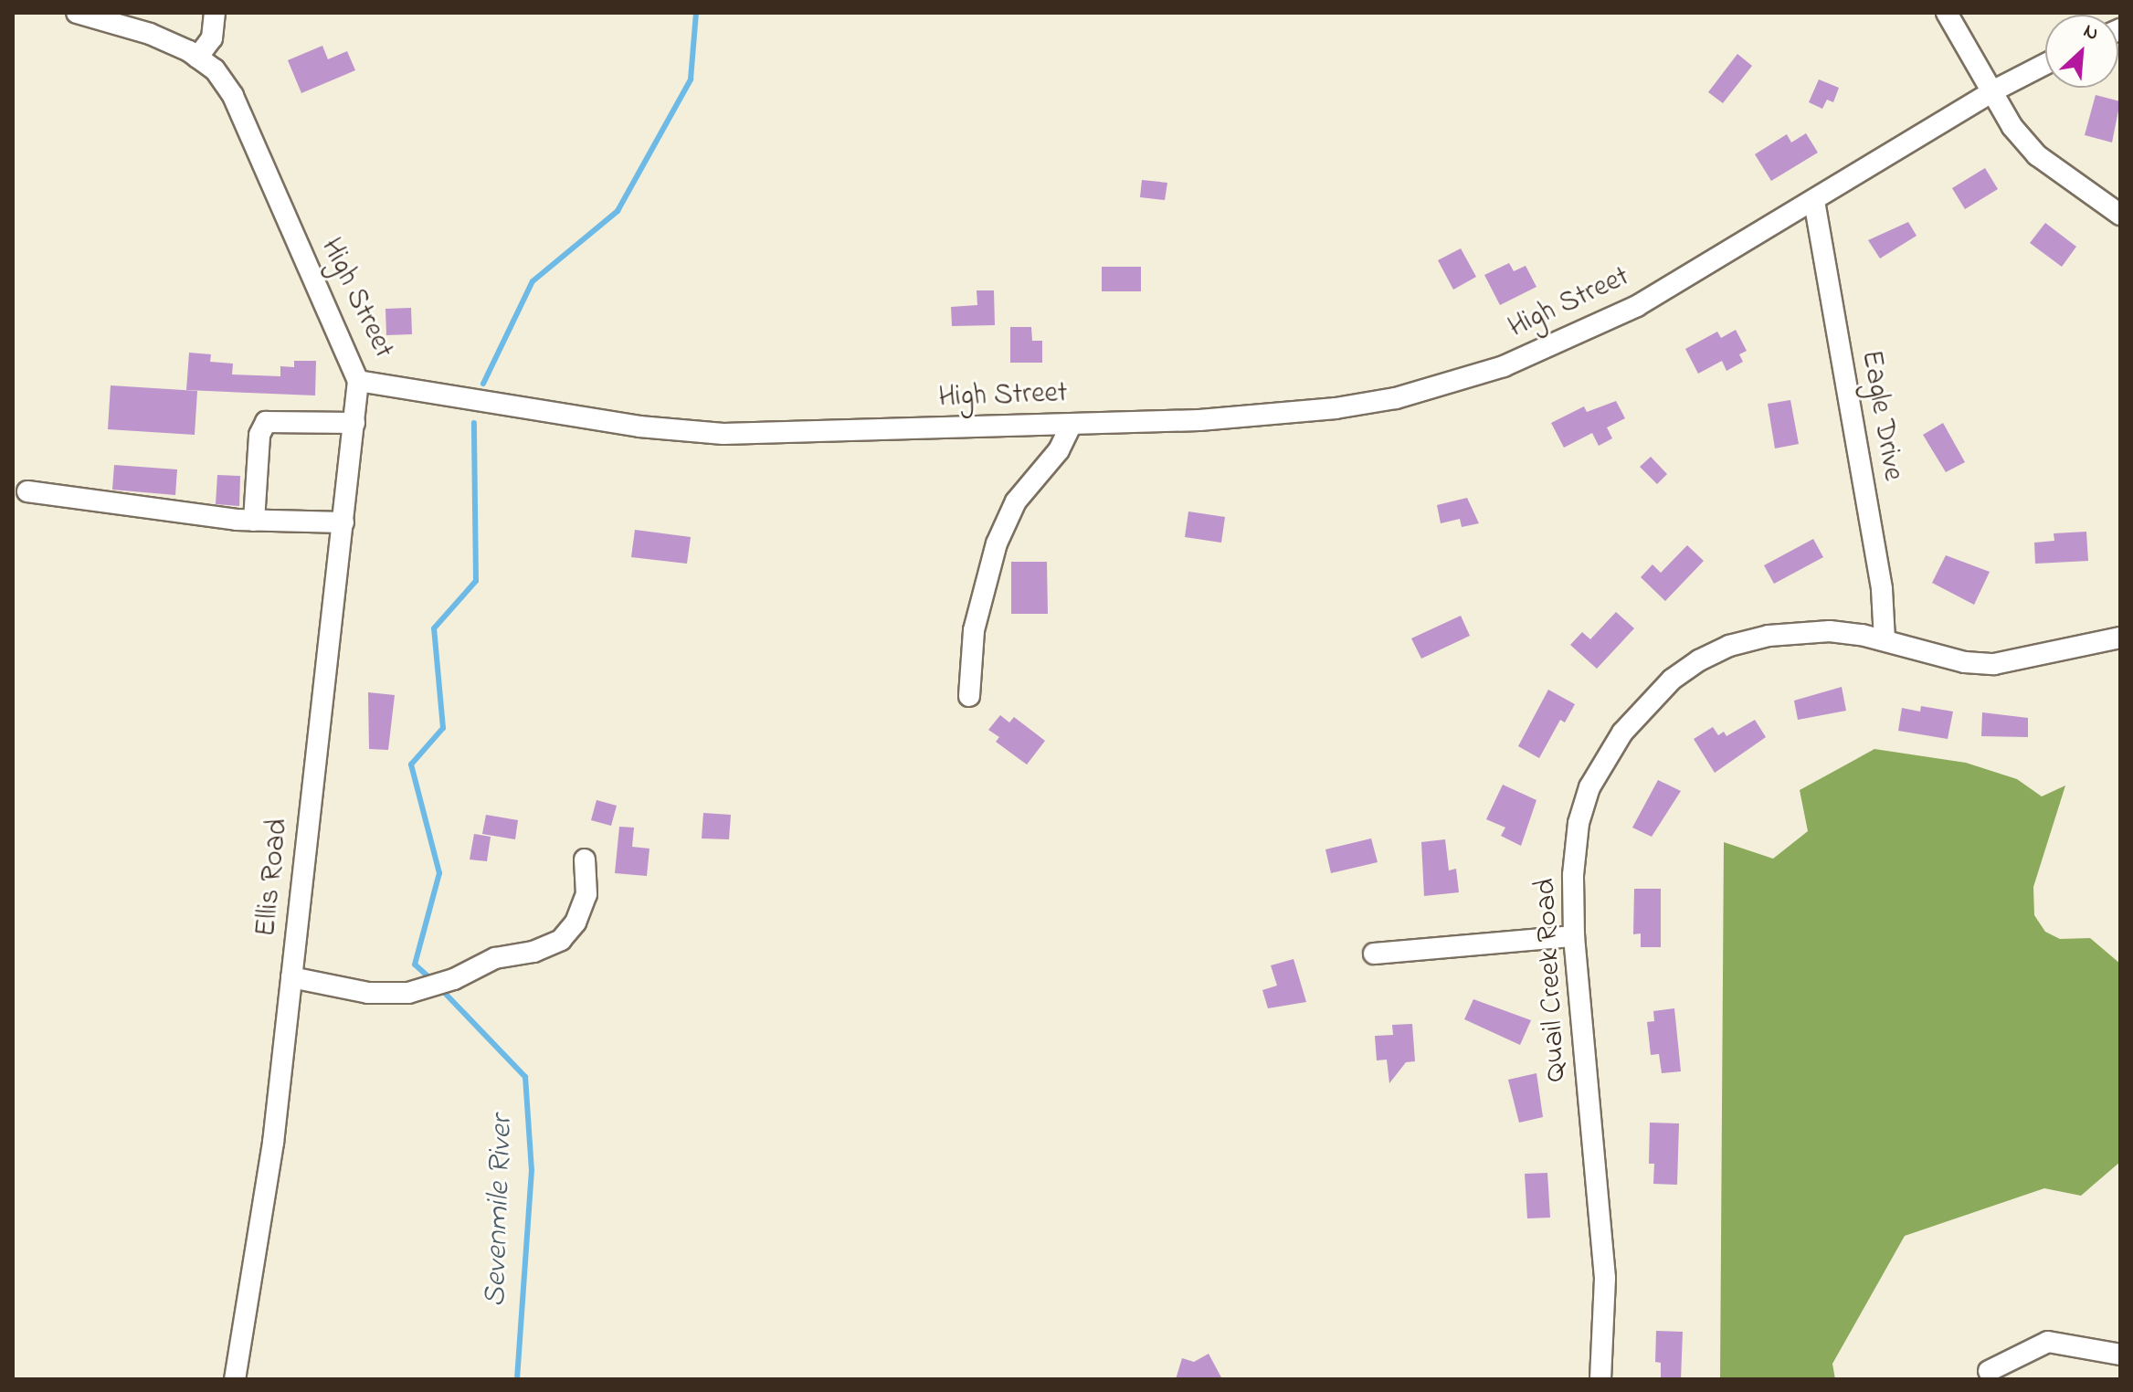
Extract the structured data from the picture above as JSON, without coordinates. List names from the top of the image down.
{
  "streets": {
    "street": [
      "High Street",
      "Eagle Drive",
      "Ellis Road",
      "Quail Creek Road"
    ]
  },
  "crossings": [
    ["High Street", "Eagle Drive"],
    ["High Street", "Ellis Road"],
    ["Eagle Drive", "Quail Creek Road"]
  ],
  "water": ["Sevenmile River"],
  "north": "top right"
}
